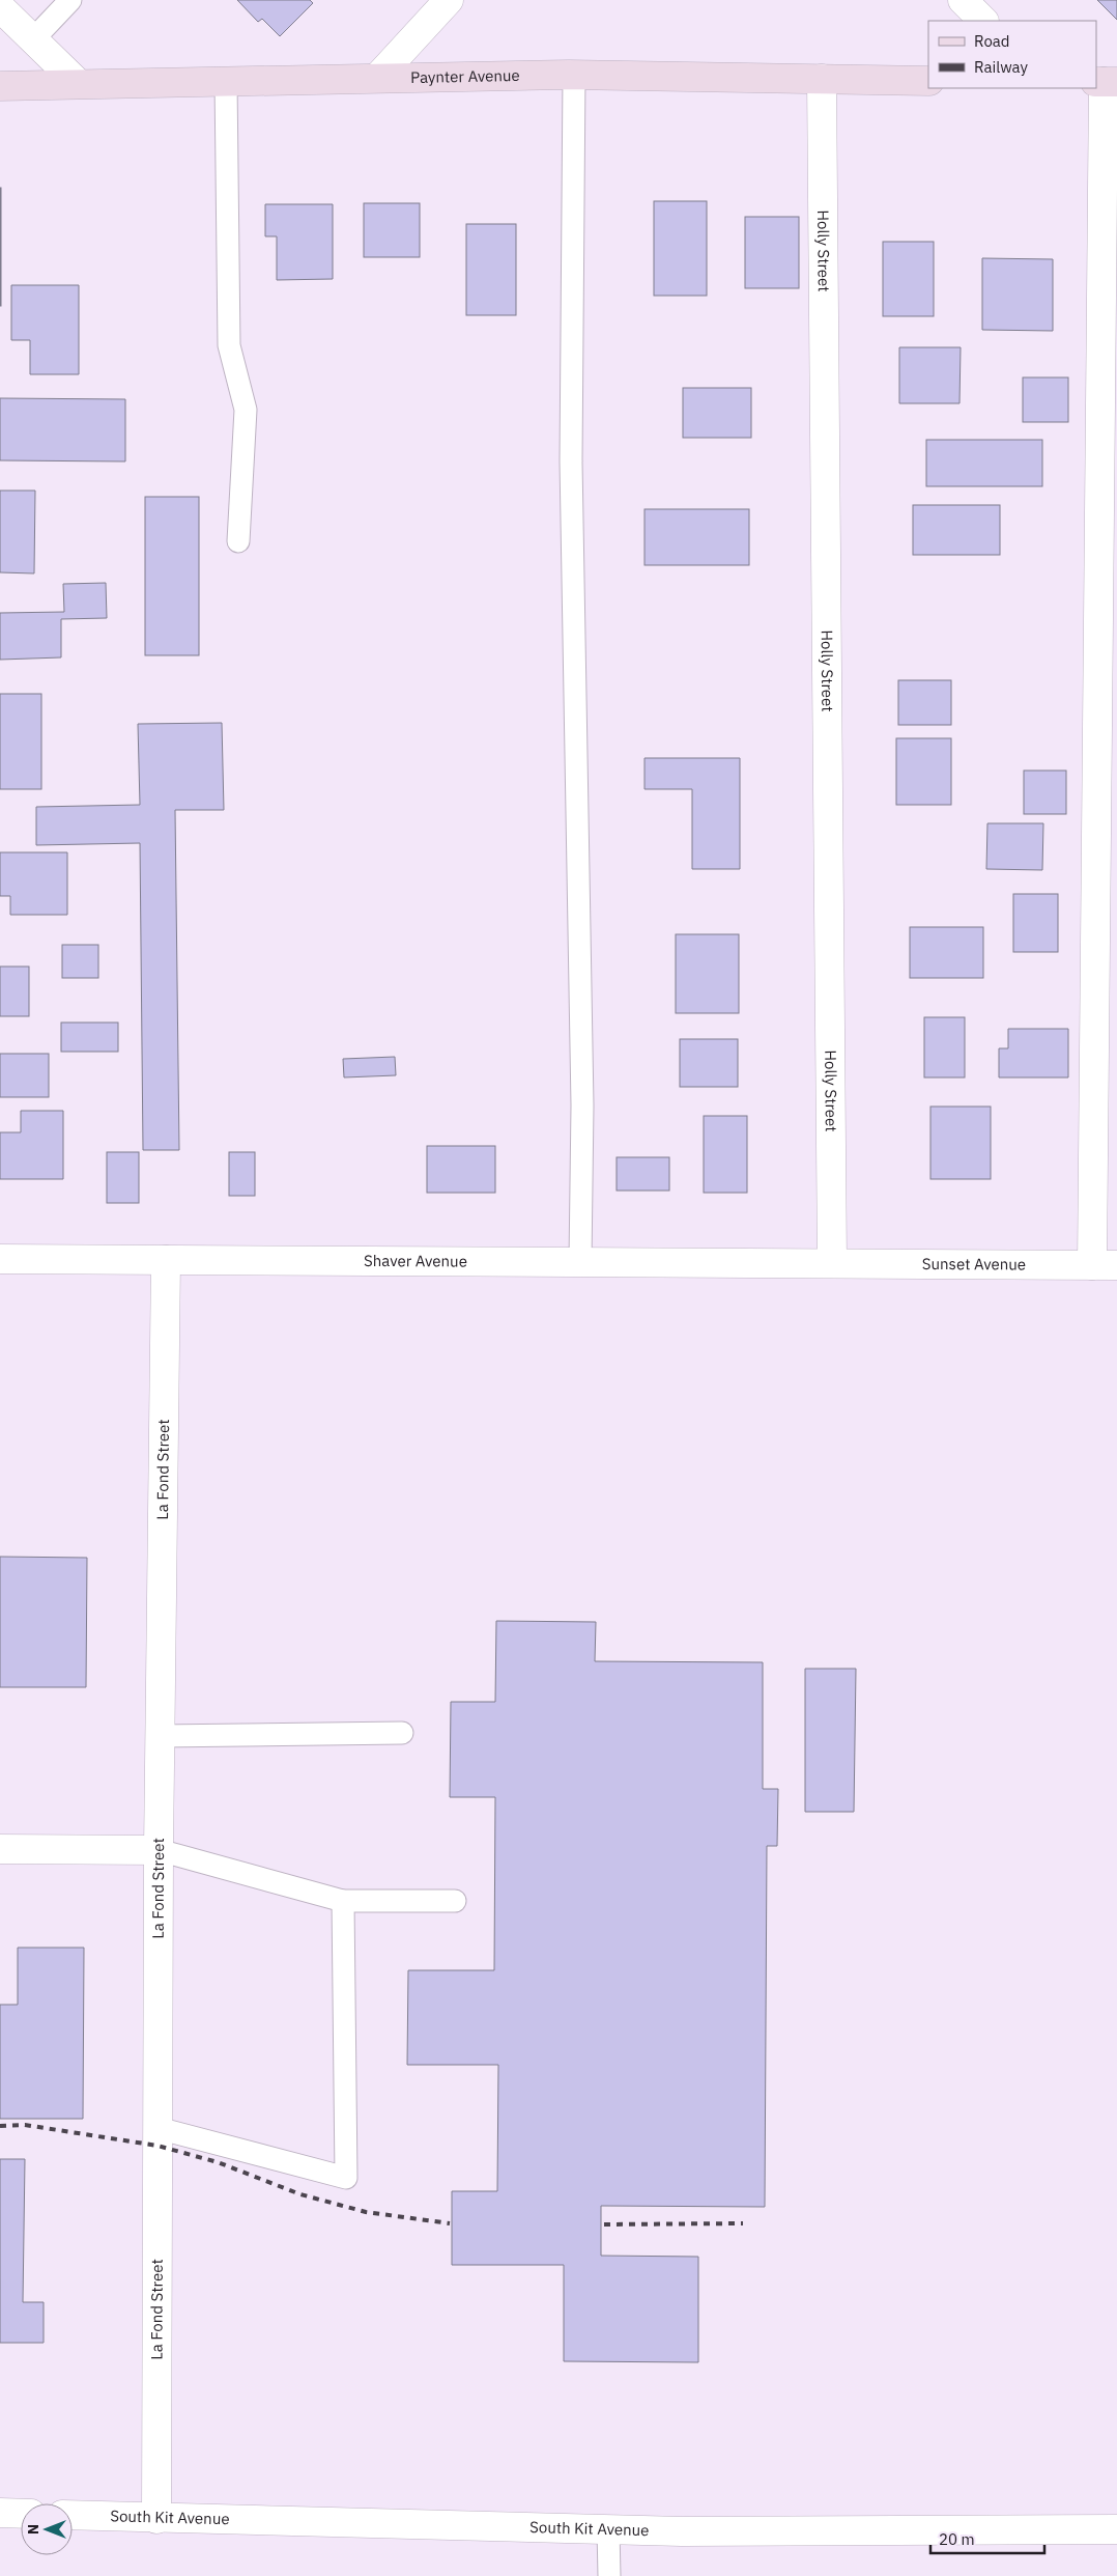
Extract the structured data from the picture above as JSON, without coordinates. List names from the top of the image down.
{
  "streets": {
    "street": [
      "Paynter Avenue",
      "Holly Street",
      "Shaver Avenue",
      "Sunset Avenue",
      "La Fond Street",
      "South Kit Avenue"
    ]
  },
  "crossings": [
    ["Paynter Avenue", "Holly Street"],
    ["Holly Street", "Shaver Avenue"],
    ["Holly Street", "Sunset Avenue"],
    ["Shaver Avenue", "Sunset Avenue"],
    ["Shaver Avenue", "La Fond Street"],
    ["La Fond Street", "South Kit Avenue"]
  ],
  "legend": ["Road", "Railway"],
  "scale_bar": "20 m",
  "north": "left"
}
